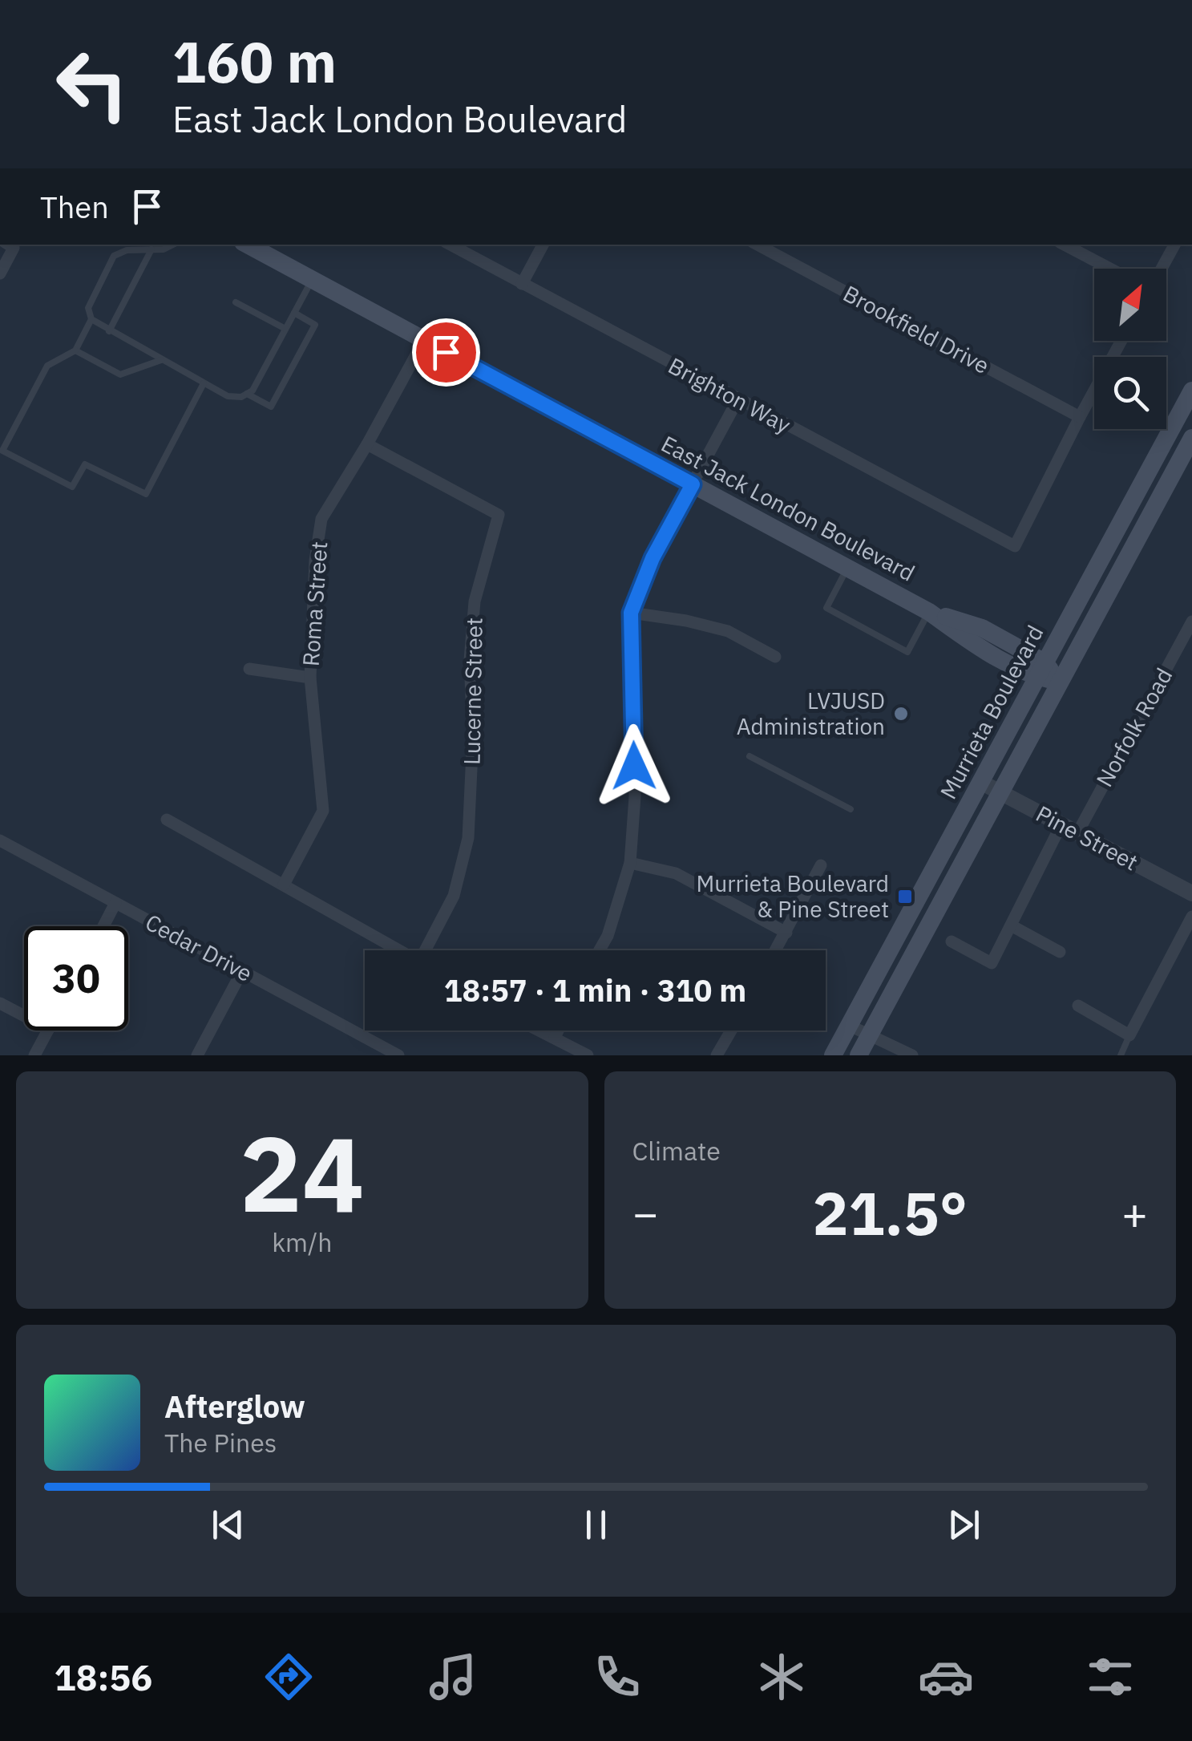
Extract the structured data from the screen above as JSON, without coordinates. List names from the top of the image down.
{
  "streets": {
    "main road": ["East Jack London Boulevard", "Murrieta Boulevard"],
    "street": [
      "Brookfield Drive",
      "Brighton Way",
      "Roma Street",
      "Lucerne Street",
      "Norfolk Road",
      "Pine Street",
      "Cedar Drive"
    ]
  },
  "crossings": [
    ["Brookfield Drive", "Brighton Way"],
    ["East Jack London Boulevard", "Roma Street"],
    ["East Jack London Boulevard", "Murrieta Boulevard"],
    ["Roma Street", "Lucerne Street"],
    ["Murrieta Boulevard", "Pine Street"],
    ["Norfolk Road", "Pine Street"]
  ],
  "places": {
    "other": ["LVJUSD Administration"],
    "transit": ["Murrieta Boulevard & Pine Street"]
  },
  "north": "top right",
  "page": {
    "turn": ["160 m", "East Jack London Boulevard"],
    "then": "Then",
    "limit": "30",
    "trip": "18:57 · 1 min · 310 m",
    "tile": [
      ["24", "km/h"],
      "Climate"
    ],
    "heat": ["−", "21.5°", "+"],
    "song": ["Afterglow", "The Pines"],
    "tabs": "18:56"
  }
}
